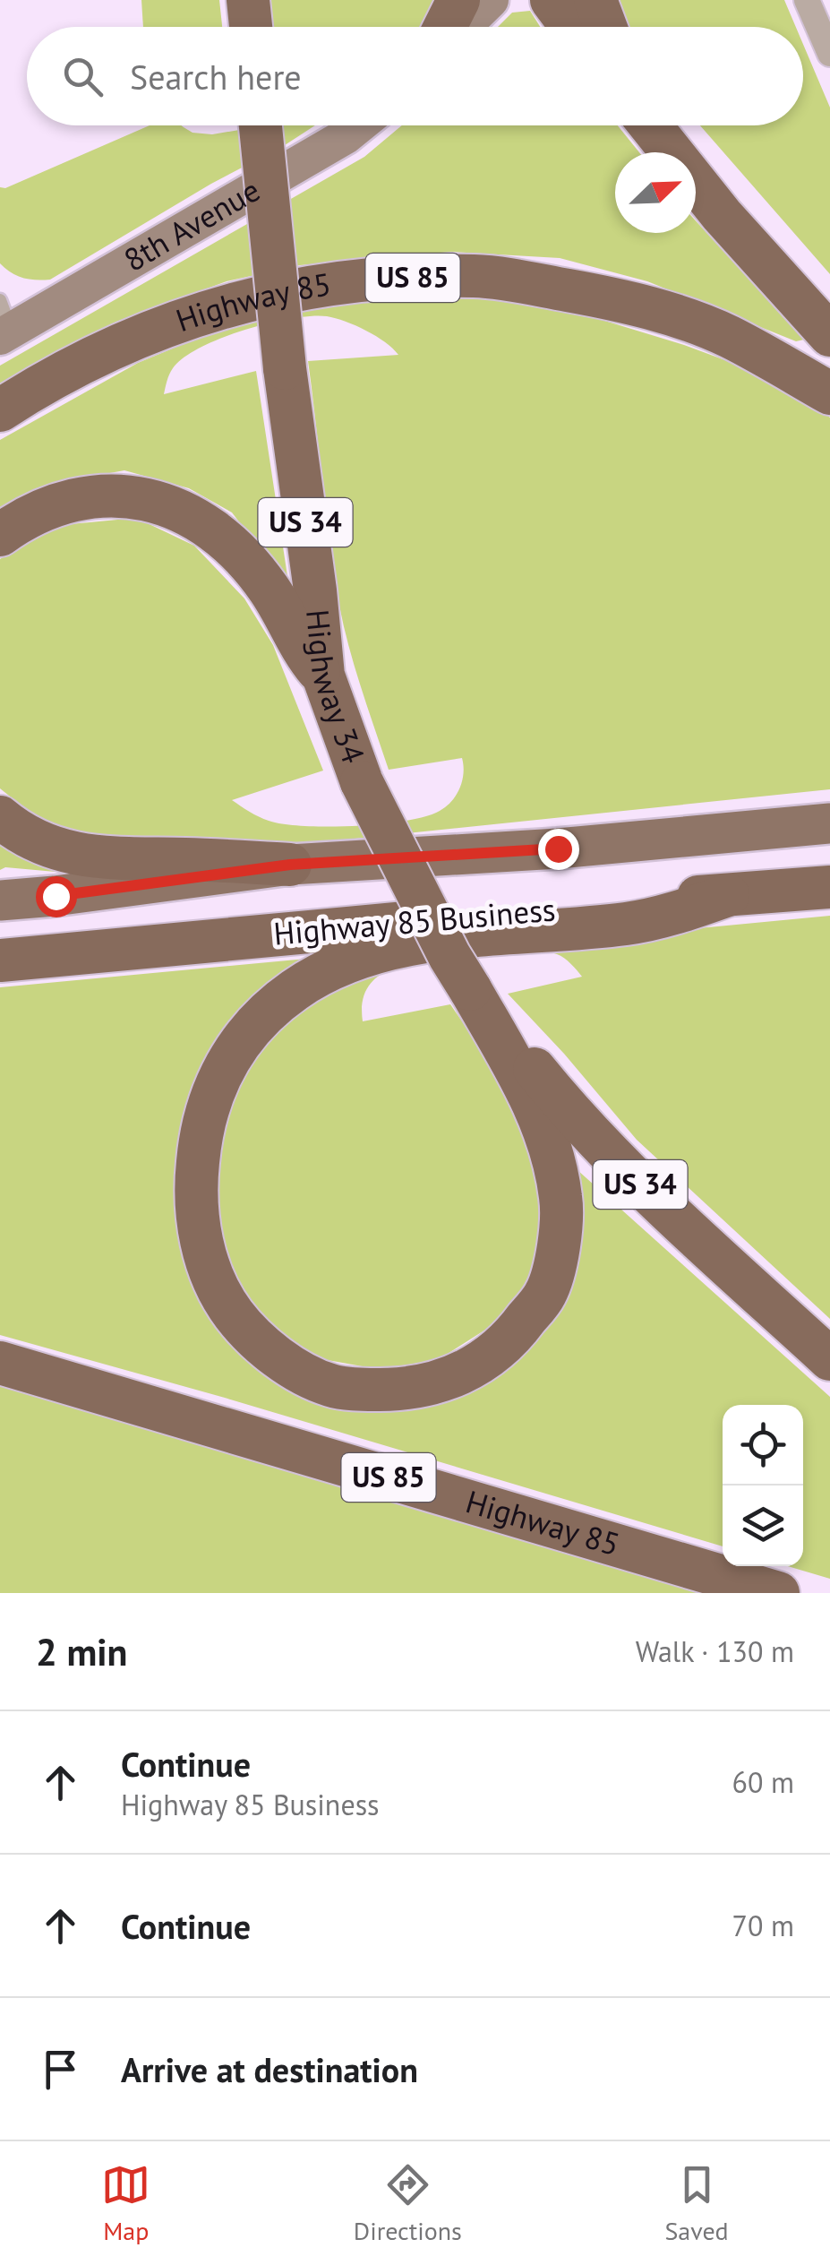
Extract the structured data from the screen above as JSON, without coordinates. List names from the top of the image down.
{
  "streets": {
    "highway": [
      "US 85",
      "Highway 85",
      "US 34",
      "Highway 34",
      "Highway 85 Business"
    ],
    "main road": ["8th Avenue"]
  },
  "north": "top right",
  "page": {
    "search": "Search here",
    "heading": ["2 min", "Walk · 130 m"],
    "list": [
      ["Continue", "Highway 85 Business", "60 m"],
      ["Continue", "70 m"],
      "Arrive at destination"
    ],
    "nav": ["Map", "Directions", "Saved"]
  }
}
